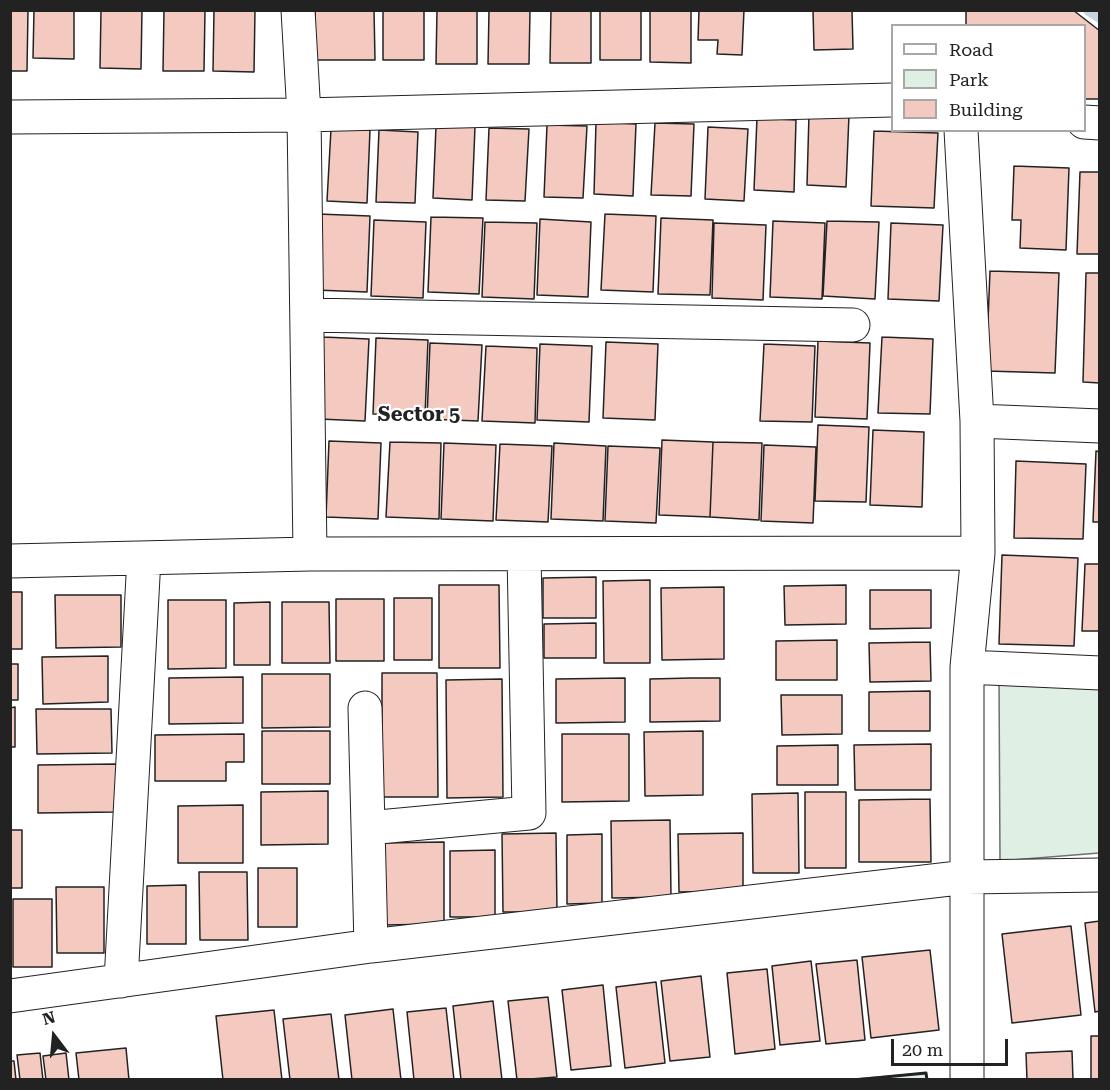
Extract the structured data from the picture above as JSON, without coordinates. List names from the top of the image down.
{
  "districts": ["Sector 5"],
  "legend": ["Road", "Park", "Building"],
  "scale_bar": "20 m",
  "north": "top"
}
